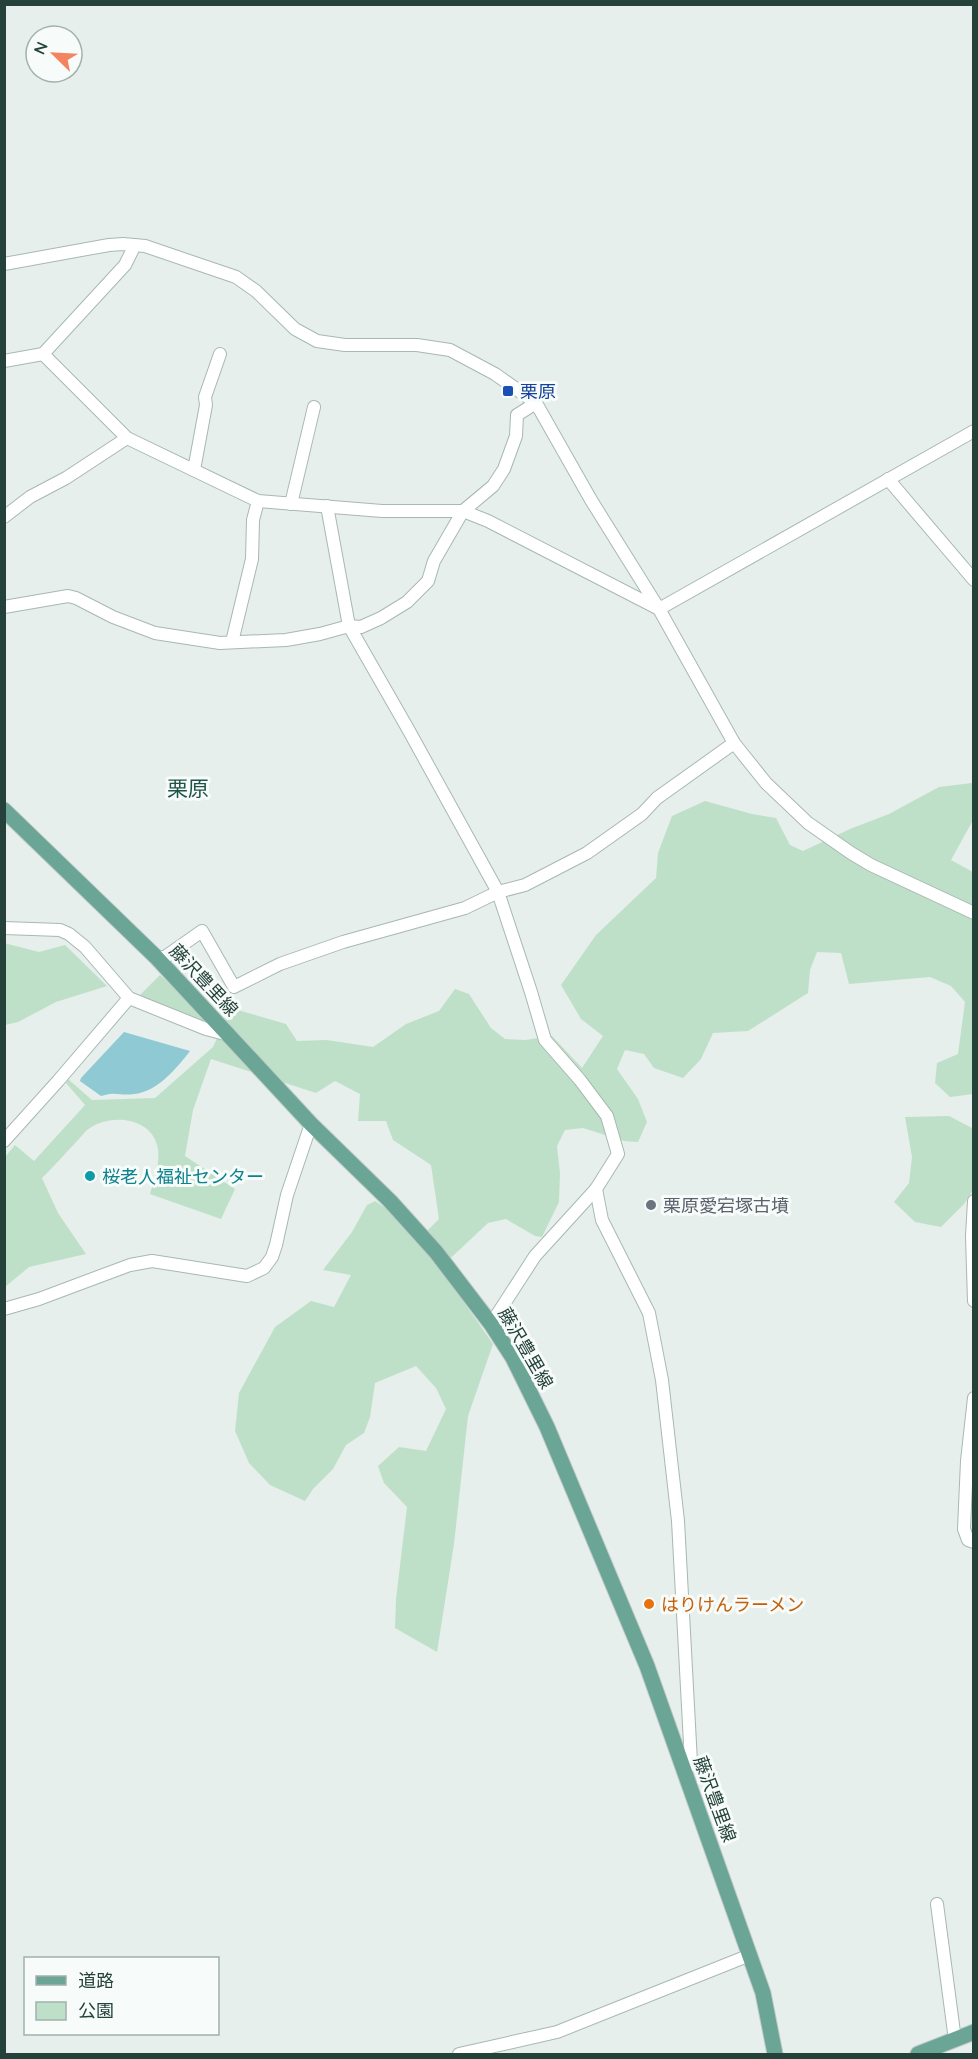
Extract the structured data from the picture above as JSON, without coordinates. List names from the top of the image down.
{
  "streets": {
    "main road": ["藤沢豊里線"]
  },
  "districts": ["栗原"],
  "places": {
    "transit": ["栗原"],
    "other": ["桜老人福祉センター", "栗原愛宕塚古墳", "はりけんラーメン"]
  },
  "legend": ["道路", "公園"],
  "north": "top left"
}
